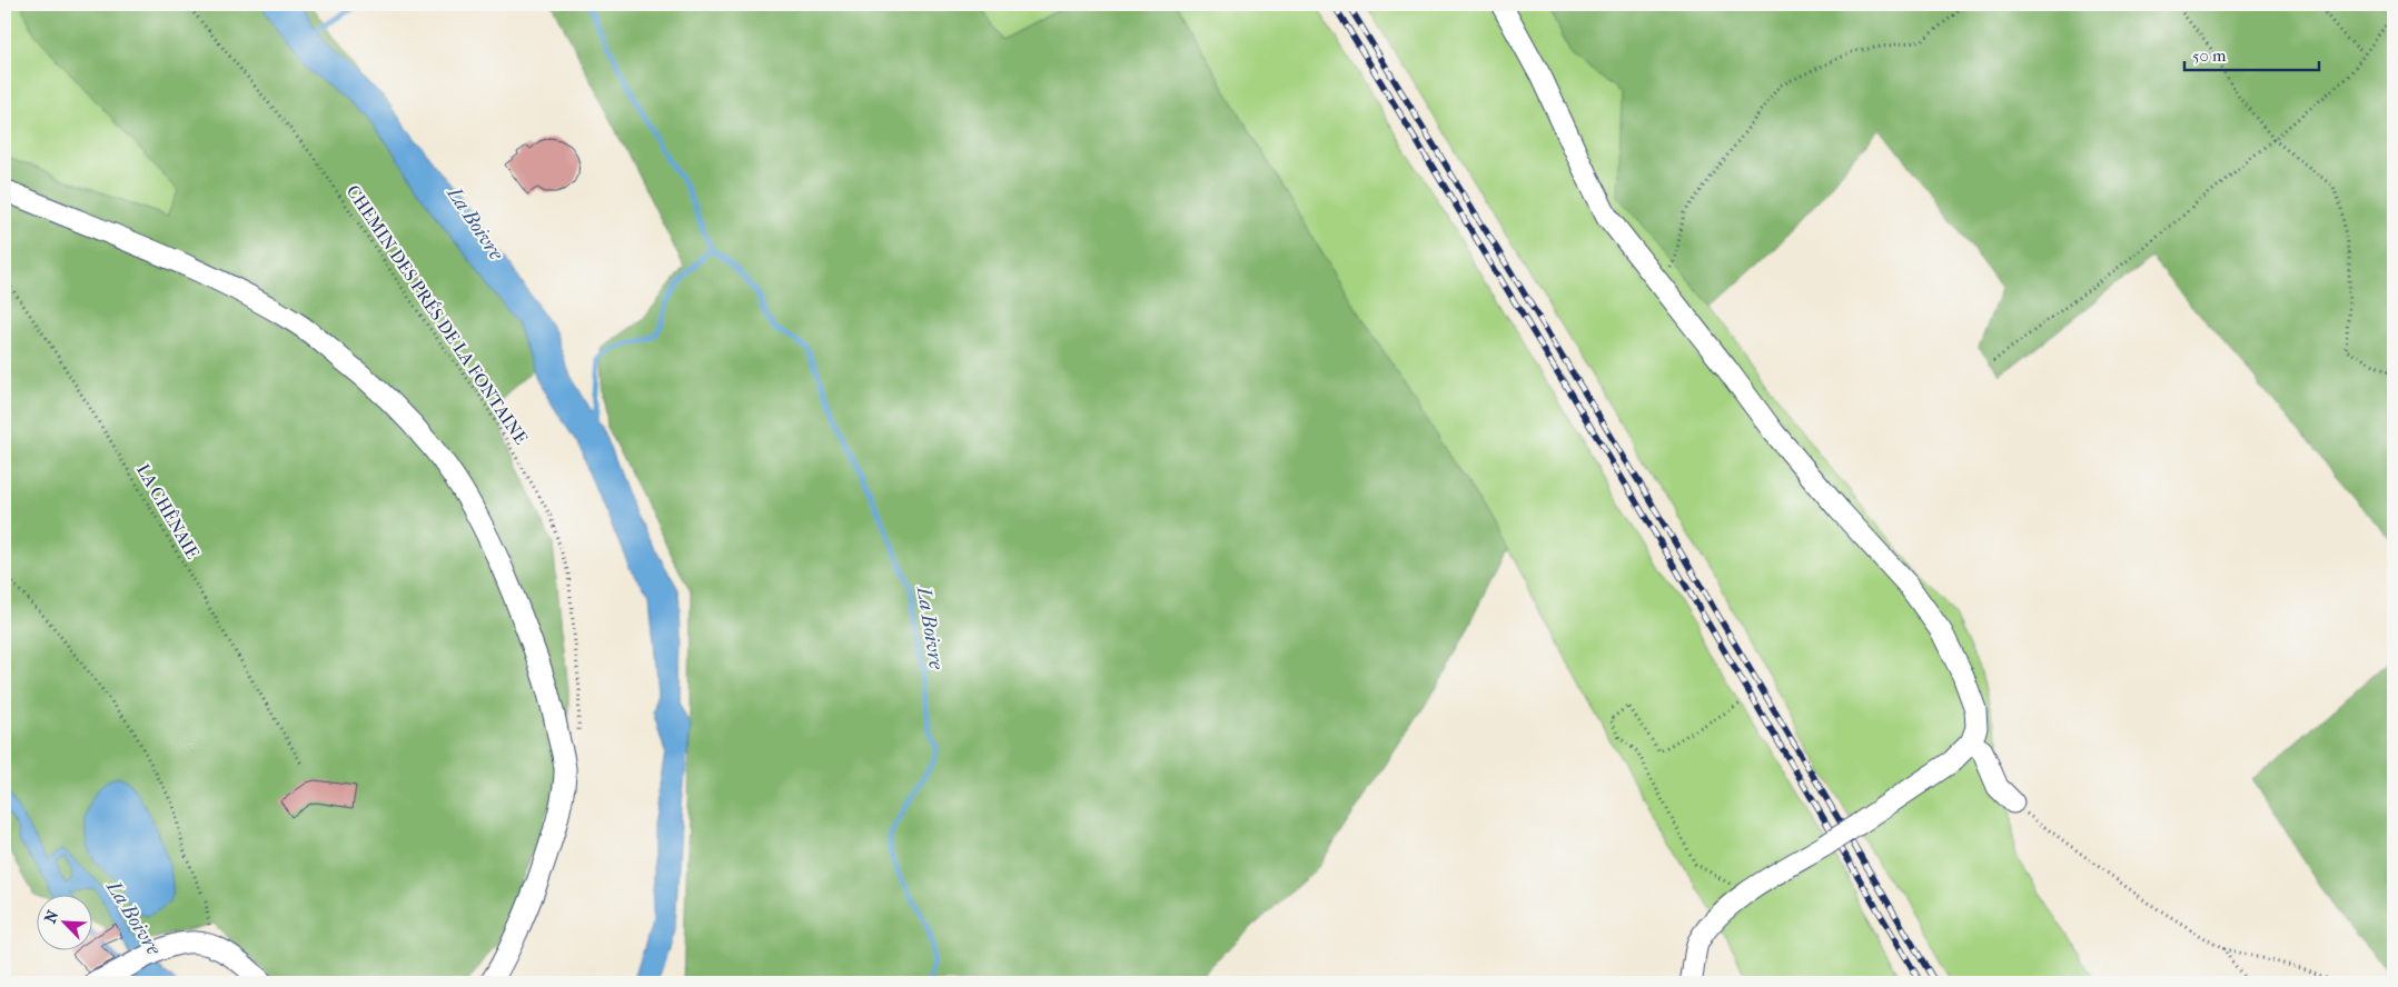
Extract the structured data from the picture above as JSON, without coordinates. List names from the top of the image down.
{
  "streets": {
    "path": ["CHEMIN DES PRÉS DE LA FONTAINE", "LA CHÊNAIE"]
  },
  "water": ["La Boivre"],
  "scale_bar": "50 m",
  "north": "top left"
}
